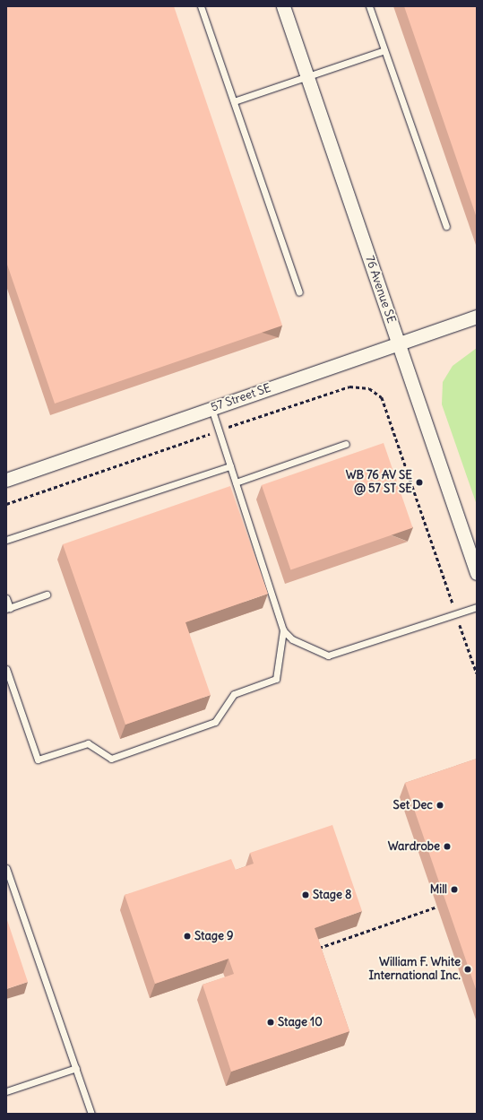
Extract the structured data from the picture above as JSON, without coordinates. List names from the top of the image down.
{
  "streets": {
    "street": ["76 Avenue SE", "57 Street SE"]
  },
  "crossings": [
    ["76 Avenue SE", "57 Street SE"]
  ],
  "places": [
    "WB 76 AV SE @ 57 ST SE",
    "Set Dec",
    "Wardrobe",
    "Mill",
    "Stage 8",
    "Stage 9",
    "William F. White International Inc.",
    "Stage 10"
  ]
}
